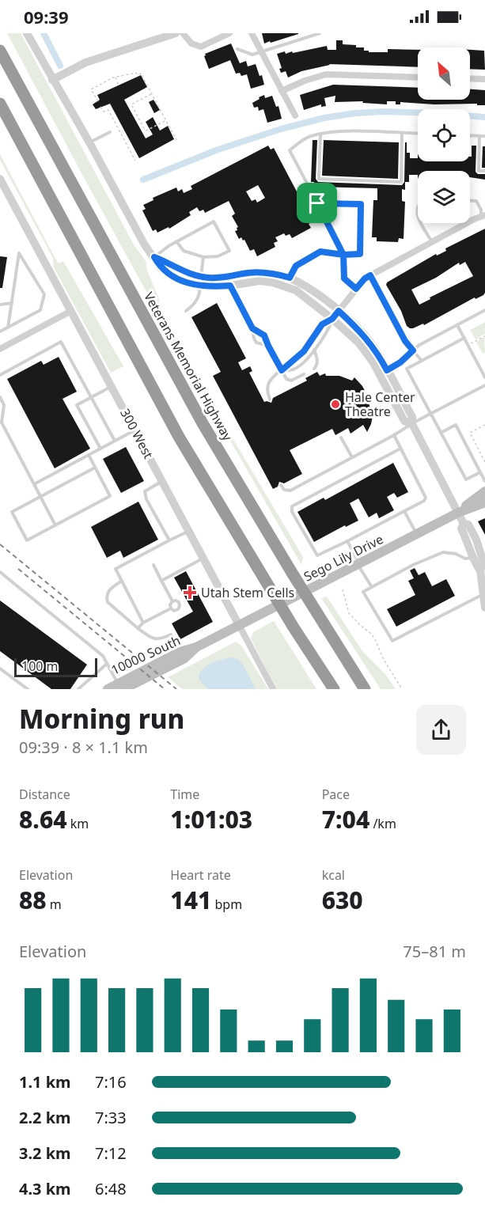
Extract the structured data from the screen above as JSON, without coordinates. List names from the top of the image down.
{
  "streets": {
    "highway": ["Veterans Memorial Highway"],
    "main road": ["Sego Lily Drive", "10000 South"],
    "street": ["300 West"]
  },
  "crossings": [
    ["300 West", "Sego Lily Drive"],
    ["300 West", "10000 South"],
    ["Sego Lily Drive", "10000 South"]
  ],
  "places": {
    "other": ["Hale Center Theatre"],
    "health": ["Utah Stem Cells"]
  },
  "scale_bar": "100 m",
  "north": "top left",
  "page": {
    "status": "09:39",
    "scale": "100 m",
    "heading": ["Morning run", "09:39 · 8 × 1.1 km"],
    "stats": [
      ["Distance", "8.64 km"],
      ["Time", "1:01:03"],
      ["Pace", "7:04 /km"],
      ["Elevation", "88 m"],
      ["Heart rate", "141 bpm"],
      ["kcal", "630"]
    ],
    "chart": ["Elevation", "75–81 m"],
    "list": [
      {
        "name": "1.1 km",
        "note": "7:16"
      },
      {
        "name": "2.2 km",
        "note": "7:33"
      },
      {
        "name": "3.2 km",
        "note": "7:12"
      },
      {
        "name": "4.3 km",
        "note": "6:48"
      }
    ]
  }
}
